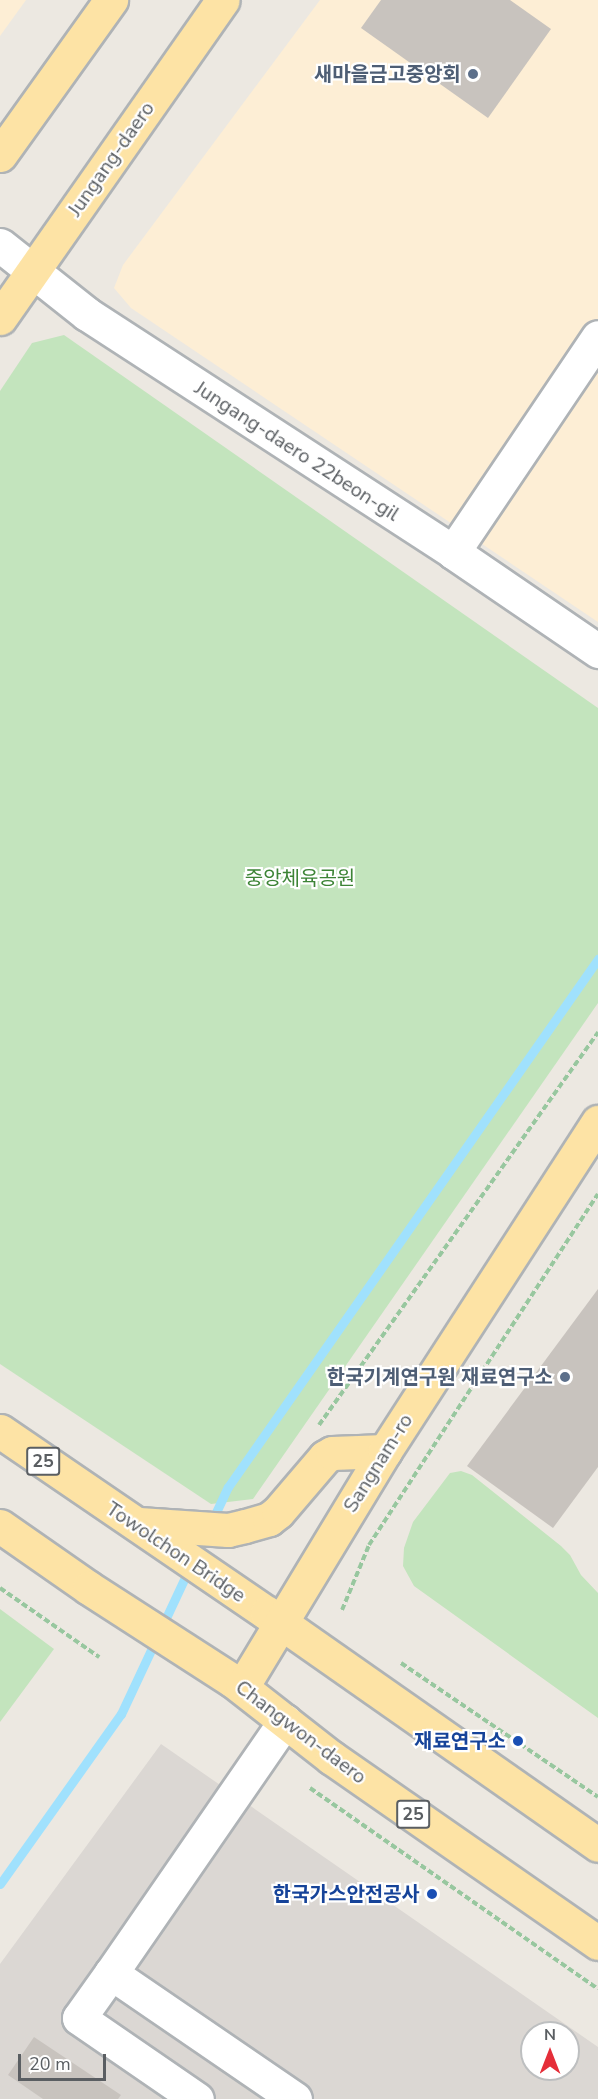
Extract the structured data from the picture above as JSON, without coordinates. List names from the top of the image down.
{
  "streets": {
    "main road": [
      "Jungang-daero",
      "25",
      "Sangnam-ro",
      "Towolchon Bridge",
      "Changwon-daero"
    ],
    "street": ["Jungang-daero 22beon-gil"]
  },
  "crossings": [
    ["Jungang-daero", "Jungang-daero 22beon-gil"],
    ["25", "Sangnam-ro"],
    ["25", "Towolchon Bridge"],
    ["Sangnam-ro", "Towolchon Bridge"],
    ["Sangnam-ro", "Changwon-daero"]
  ],
  "parks": ["중앙체육공원"],
  "places": [
    "새마을금고중앙회",
    "한국기계연구원 재료연구소",
    "재료연구소",
    "한국가스안전공사"
  ],
  "scale_bar": "20 m",
  "north": "top"
}
